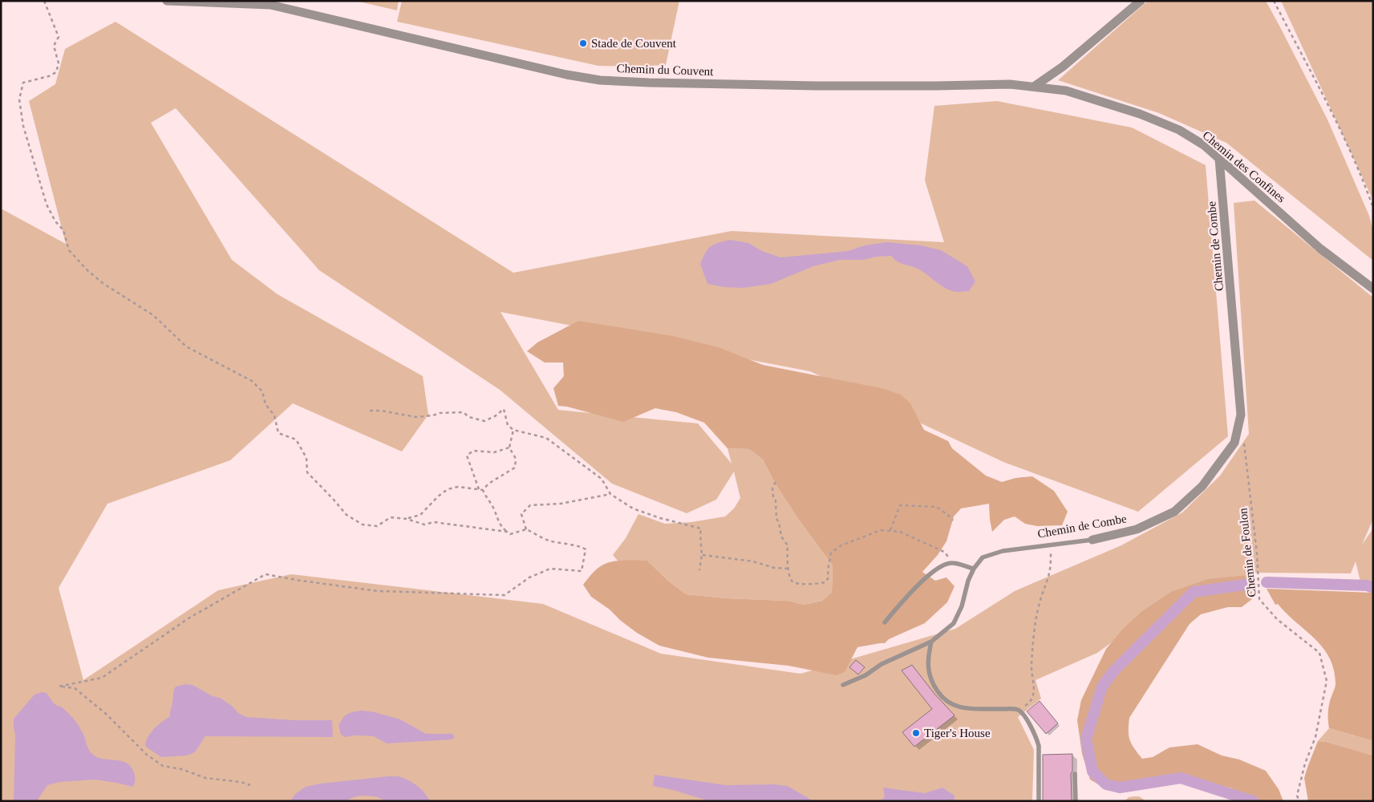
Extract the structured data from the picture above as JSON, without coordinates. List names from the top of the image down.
{
  "streets": {
    "street": ["Chemin du Couvent", "Chemin des Confines", "Chemin de Combe"],
    "path": ["Chemin de Foulon"]
  },
  "crossings": [
    ["Chemin du Couvent", "Chemin des Confines"],
    ["Chemin des Confines", "Chemin de Combe"]
  ],
  "places": ["Stade de Couvent", "Tiger's House"]
}
